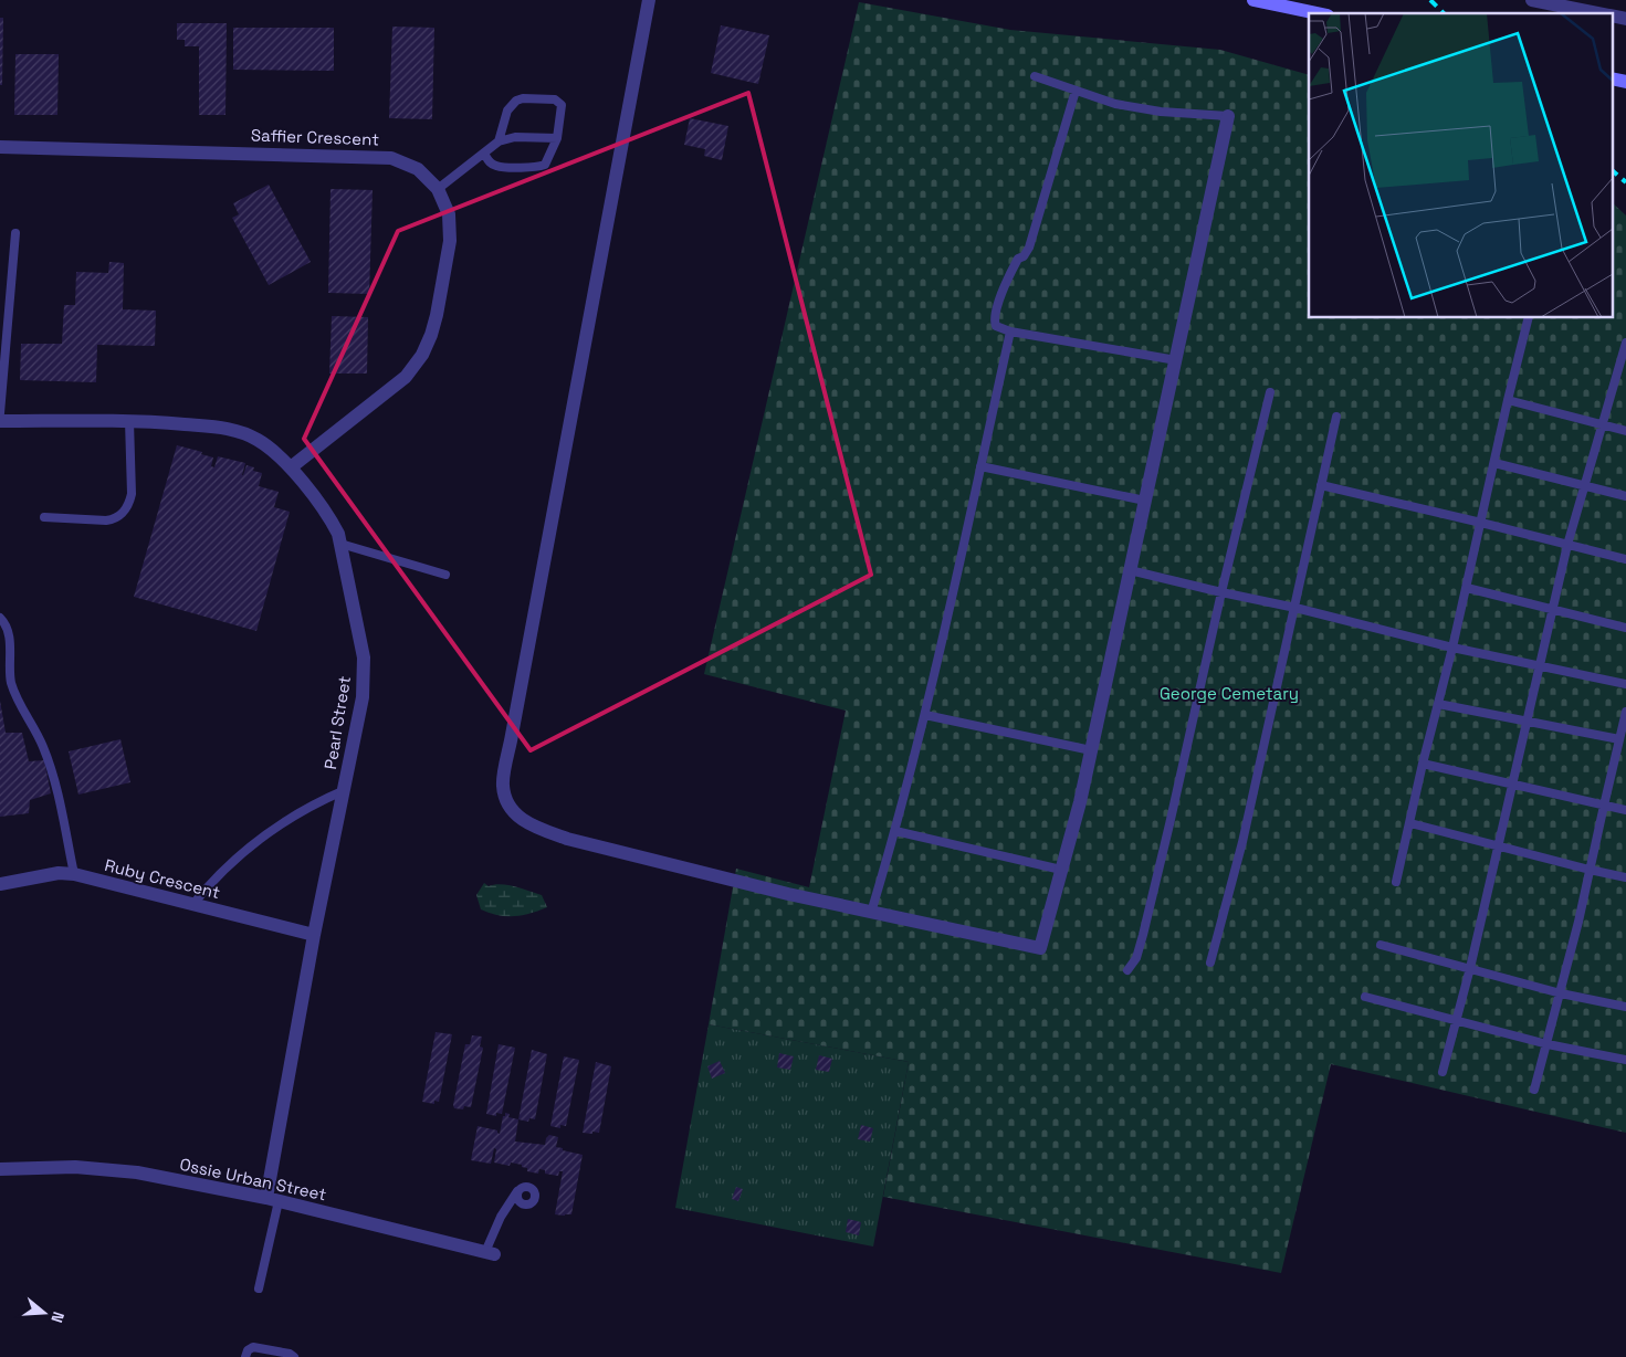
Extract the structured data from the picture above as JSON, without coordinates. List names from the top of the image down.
{
  "streets": {
    "street": [
      "Saffier Crescent",
      "Pearl Street",
      "Ruby Crescent",
      "Ossie Urban Street"
    ]
  },
  "crossings": [
    ["Saffier Crescent", "Pearl Street"],
    ["Pearl Street", "Ruby Crescent"],
    ["Pearl Street", "Ossie Urban Street"]
  ],
  "parks": ["George Cemetary"],
  "north": "right"
}
